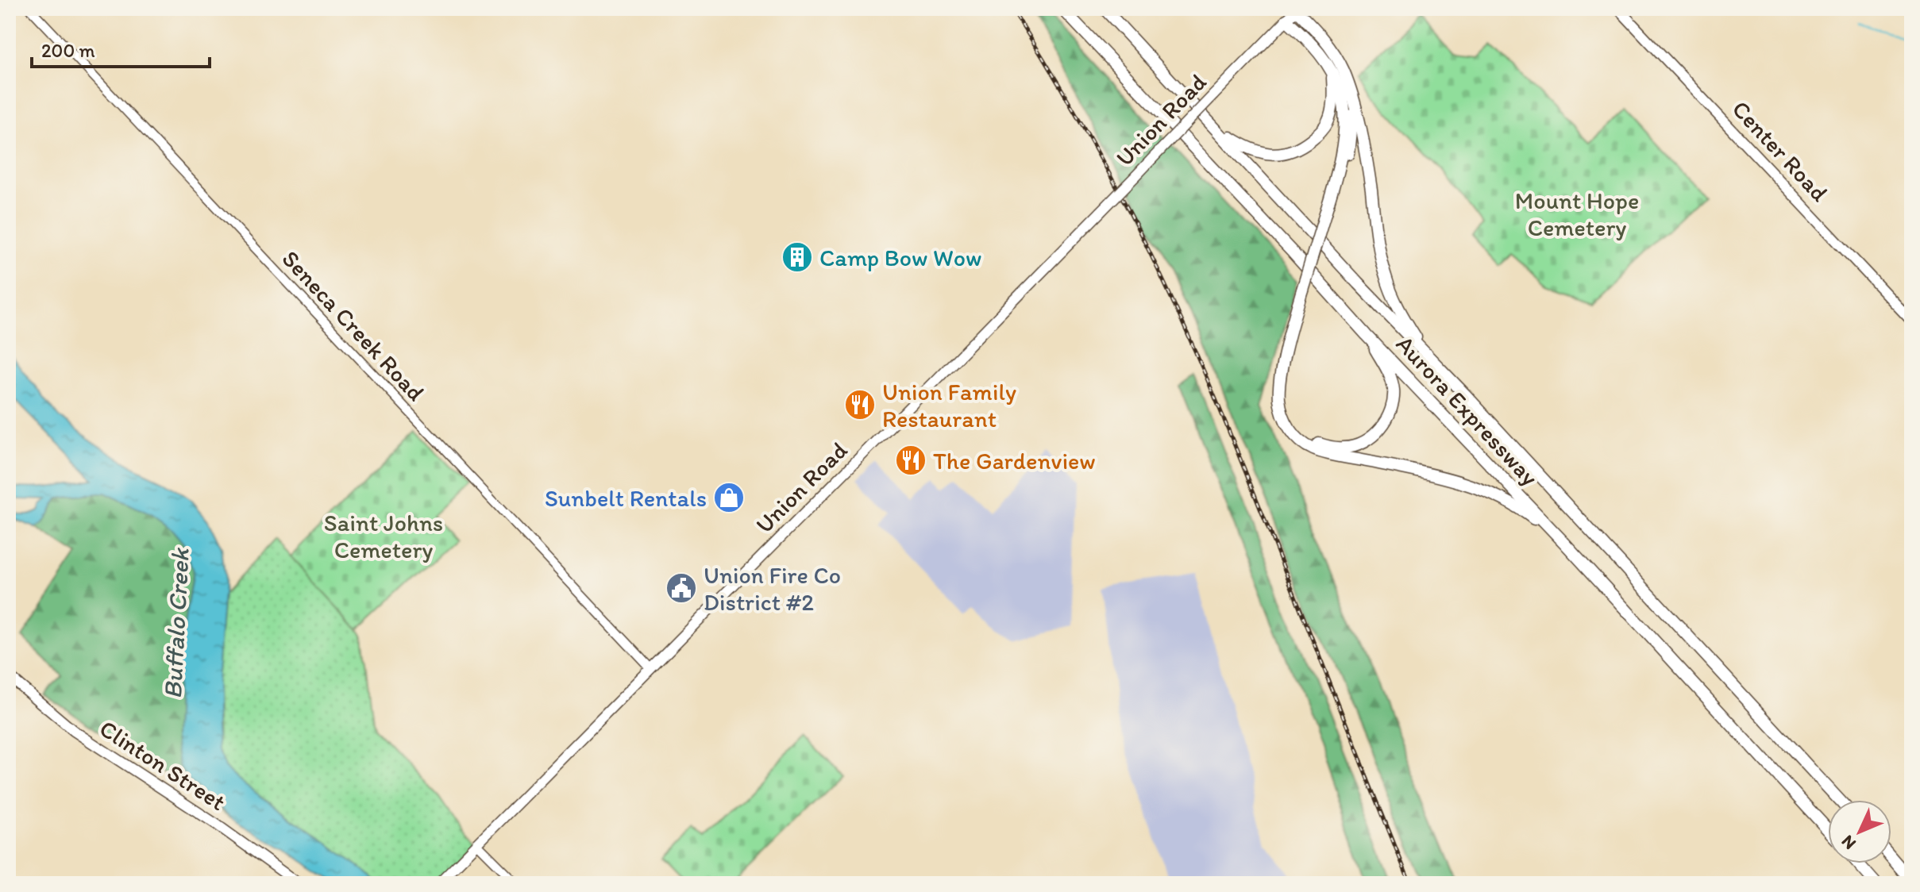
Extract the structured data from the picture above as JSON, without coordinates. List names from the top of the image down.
{
  "streets": {
    "highway": ["Aurora Expressway"],
    "main road": ["Union Road", "Center Road", "Clinton Street"],
    "street": ["Seneca Creek Road"]
  },
  "crossings": [
    ["Union Road", "Seneca Creek Road"]
  ],
  "water": ["Buffalo Creek"],
  "parks": ["Mount Hope Cemetery", "Saint Johns Cemetery"],
  "places": {
    "building": ["Camp Bow Wow"],
    "restaurant": ["Union Family Restaurant", "The Gardenview"],
    "shop": ["Sunbelt Rentals"],
    "public building": ["Union Fire Co District #2"]
  },
  "scale_bar": "200 m",
  "north": "bottom left"
}
